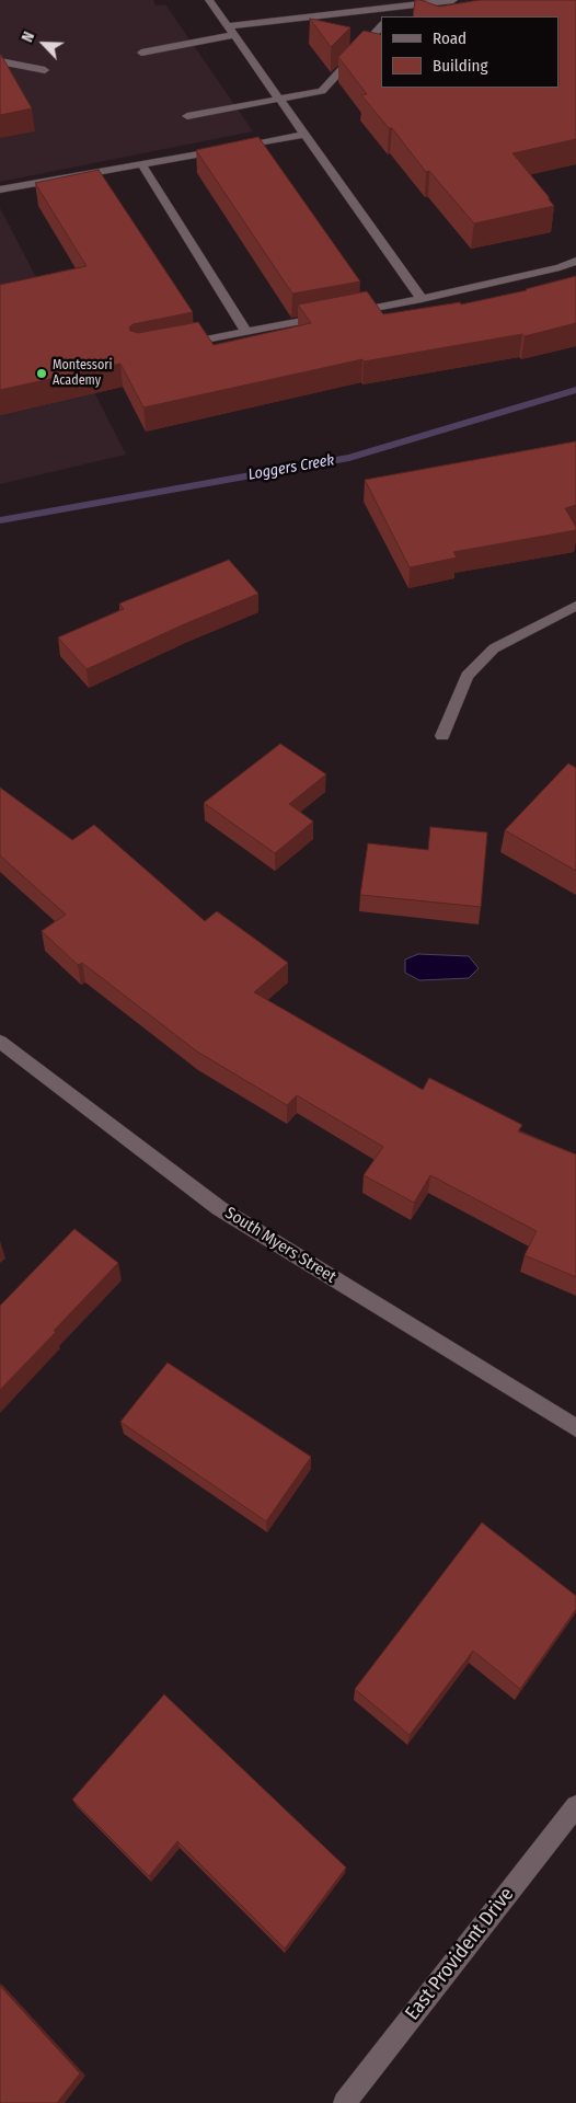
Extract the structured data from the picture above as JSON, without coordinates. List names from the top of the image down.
{
  "streets": {
    "street": ["South Myers Street", "East Provident Drive"]
  },
  "water": ["Loggers Creek"],
  "places": ["Montessori Academy"],
  "legend": ["Road", "Building"],
  "north": "top left"
}
